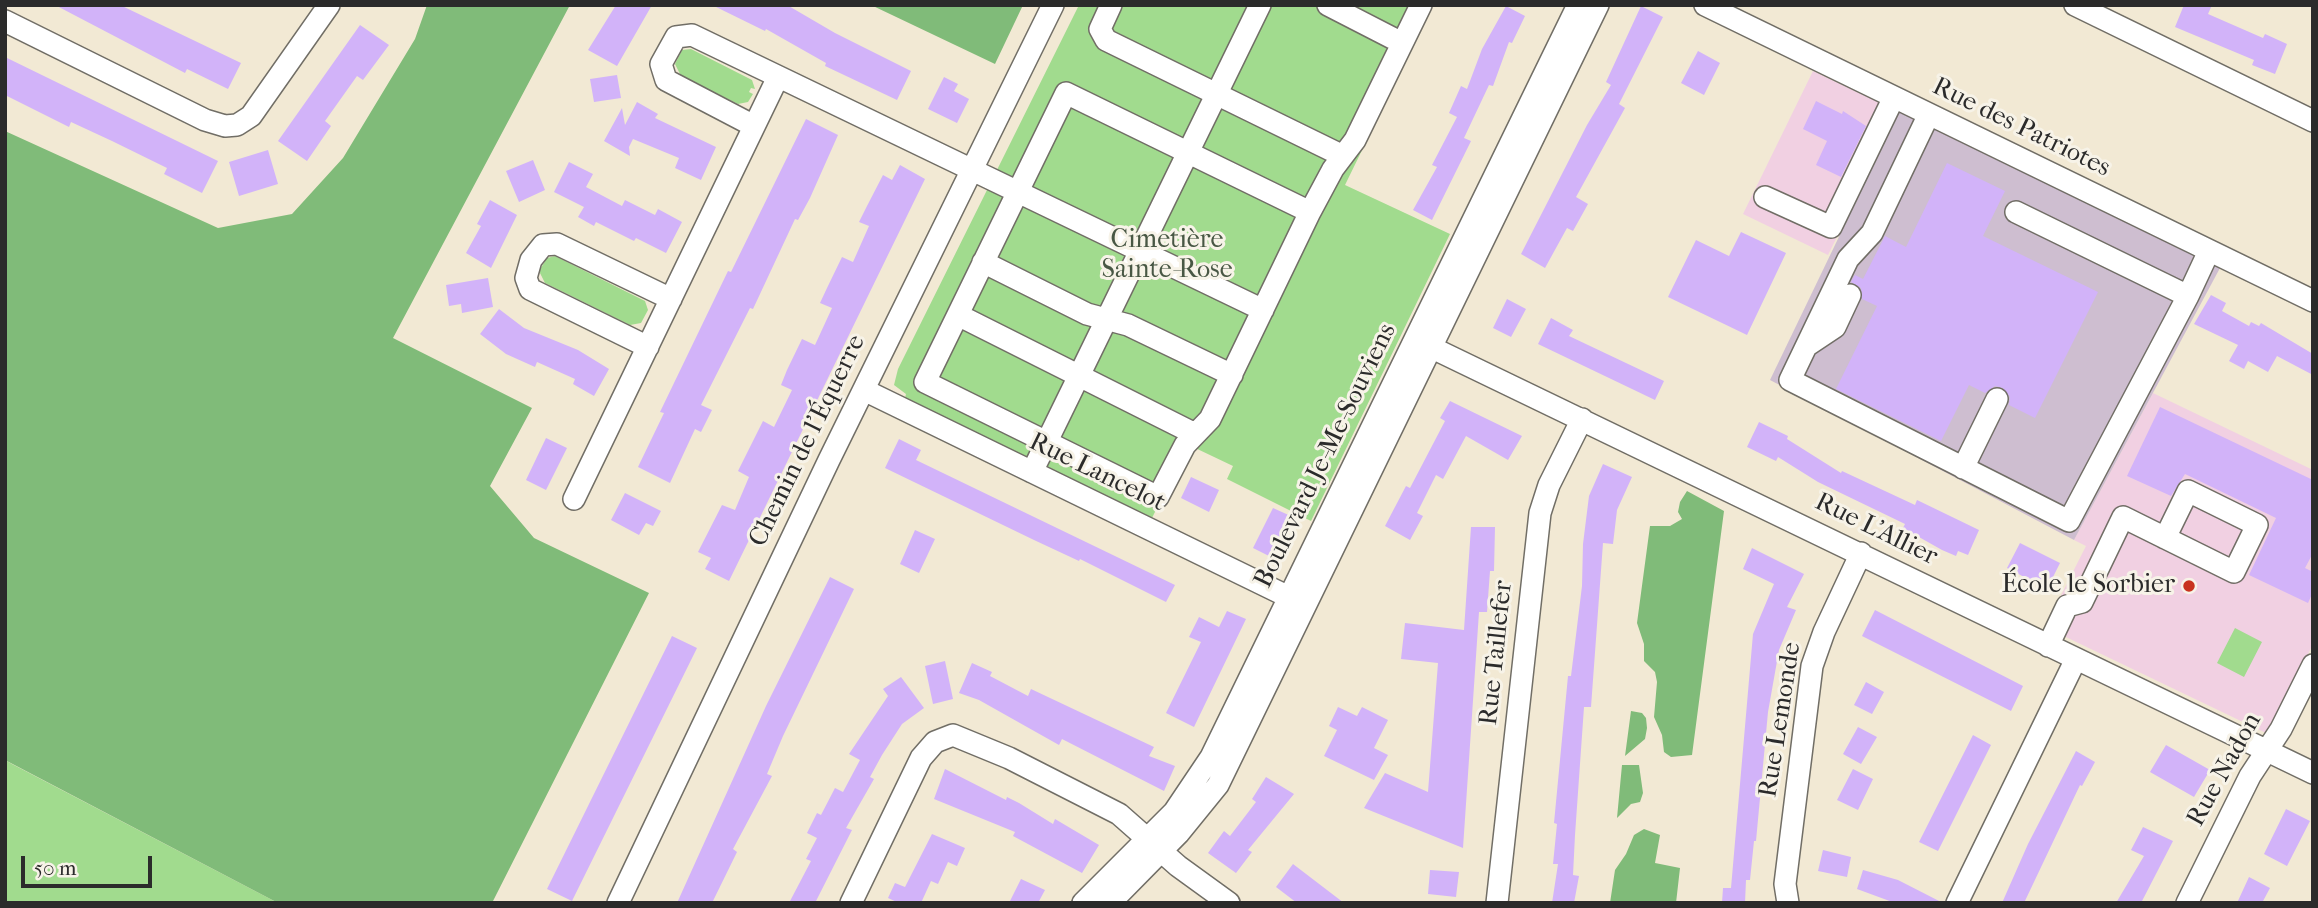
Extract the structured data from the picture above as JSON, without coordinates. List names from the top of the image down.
{
  "streets": {
    "street": [
      "Rue des Patriotes",
      "Chemin de l'Équerre",
      "Boulevard Je-Me-Souviens",
      "Rue Lancelot",
      "Rue L'Allier",
      "Rue Taillefer",
      "Rue Lemonde",
      "Rue Nadon"
    ]
  },
  "crossings": [
    ["Chemin de l'Équerre", "Rue Lancelot"],
    ["Boulevard Je-Me-Souviens", "Rue Lancelot"],
    ["Boulevard Je-Me-Souviens", "Rue L'Allier"],
    ["Rue L'Allier", "Rue Taillefer"],
    ["Rue L'Allier", "Rue Lemonde"],
    ["Rue L'Allier", "Rue Nadon"]
  ],
  "parks": ["Cimetière Sainte-Rose"],
  "places": ["École le Sorbier"],
  "scale_bar": "50 m"
}
